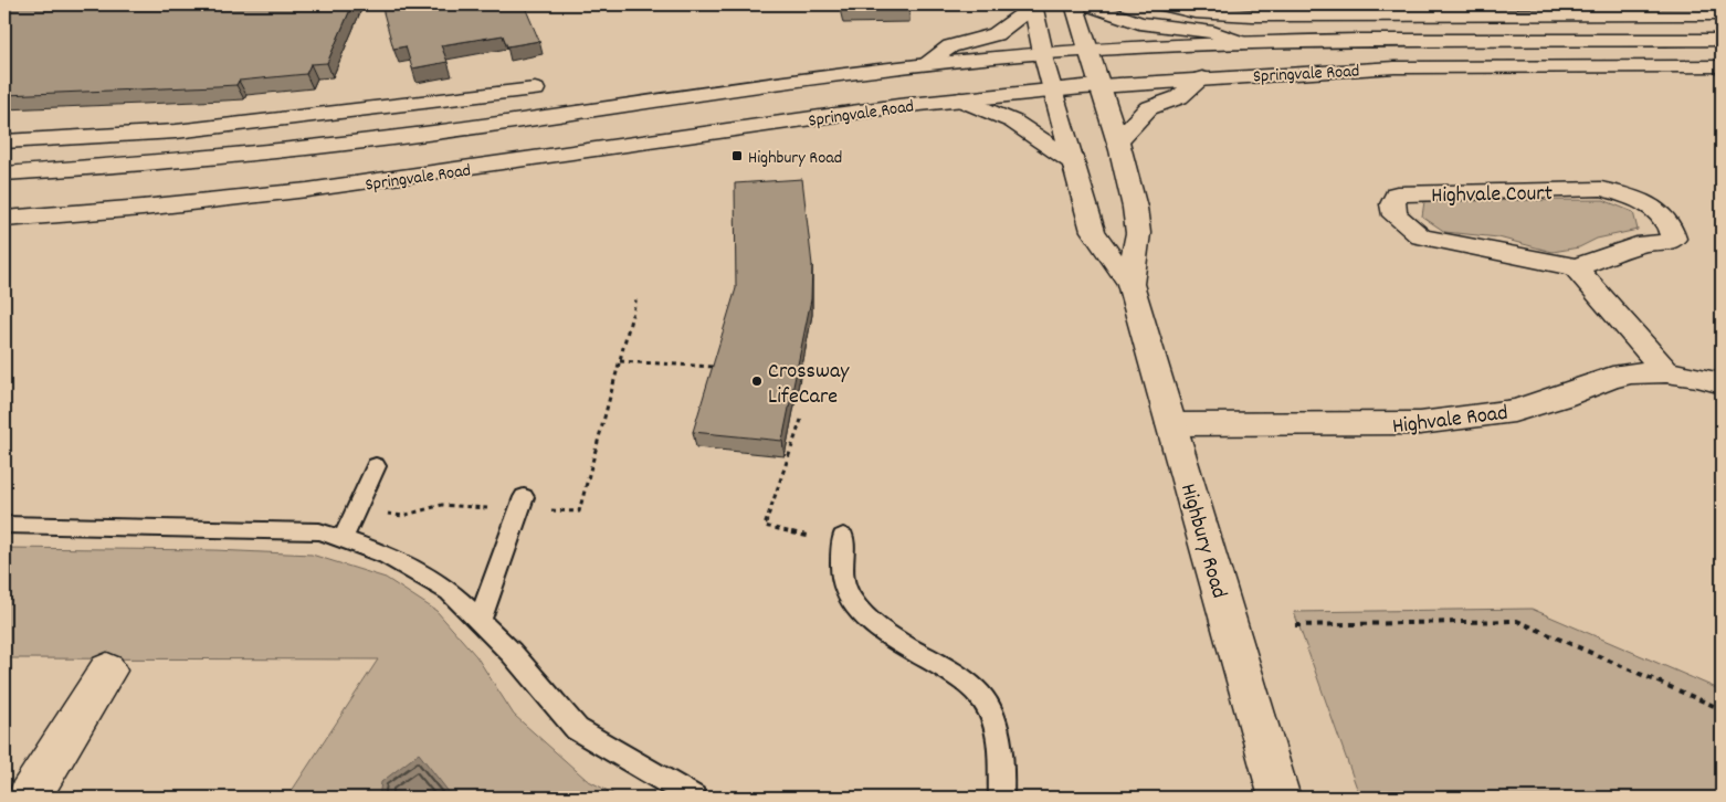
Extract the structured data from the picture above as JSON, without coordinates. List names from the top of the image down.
{
  "streets": {
    "main road": [
      "Springvale Road",
      "Highvale Court",
      "Highvale Road",
      "Highbury Road"
    ]
  },
  "crossings": [
    ["Springvale Road", "Highbury Road"],
    ["Highvale Road", "Highbury Road"]
  ],
  "places": {
    "transit": ["Highbury Road"],
    "other": ["Crossway LifeCare"]
  }
}
